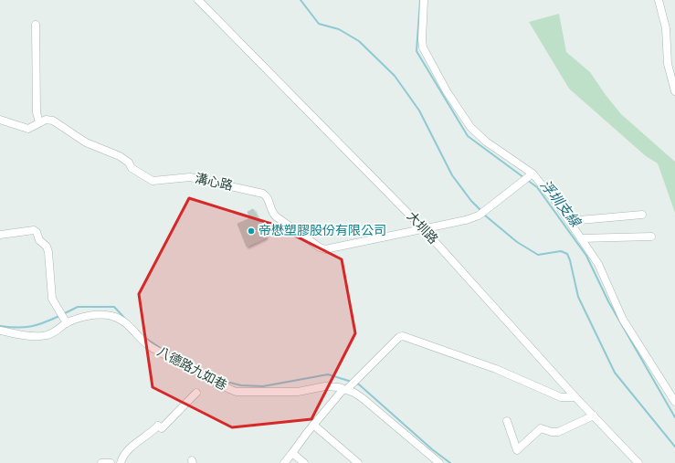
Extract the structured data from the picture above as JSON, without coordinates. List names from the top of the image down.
{
  "streets": {
    "street": ["溝心路", "大圳路", "八德路九如巷"]
  },
  "crossings": [
    ["溝心路", "大圳路"]
  ],
  "water": ["浮圳支線"],
  "places": ["帝懋塑膠股份有限公司"]
}
